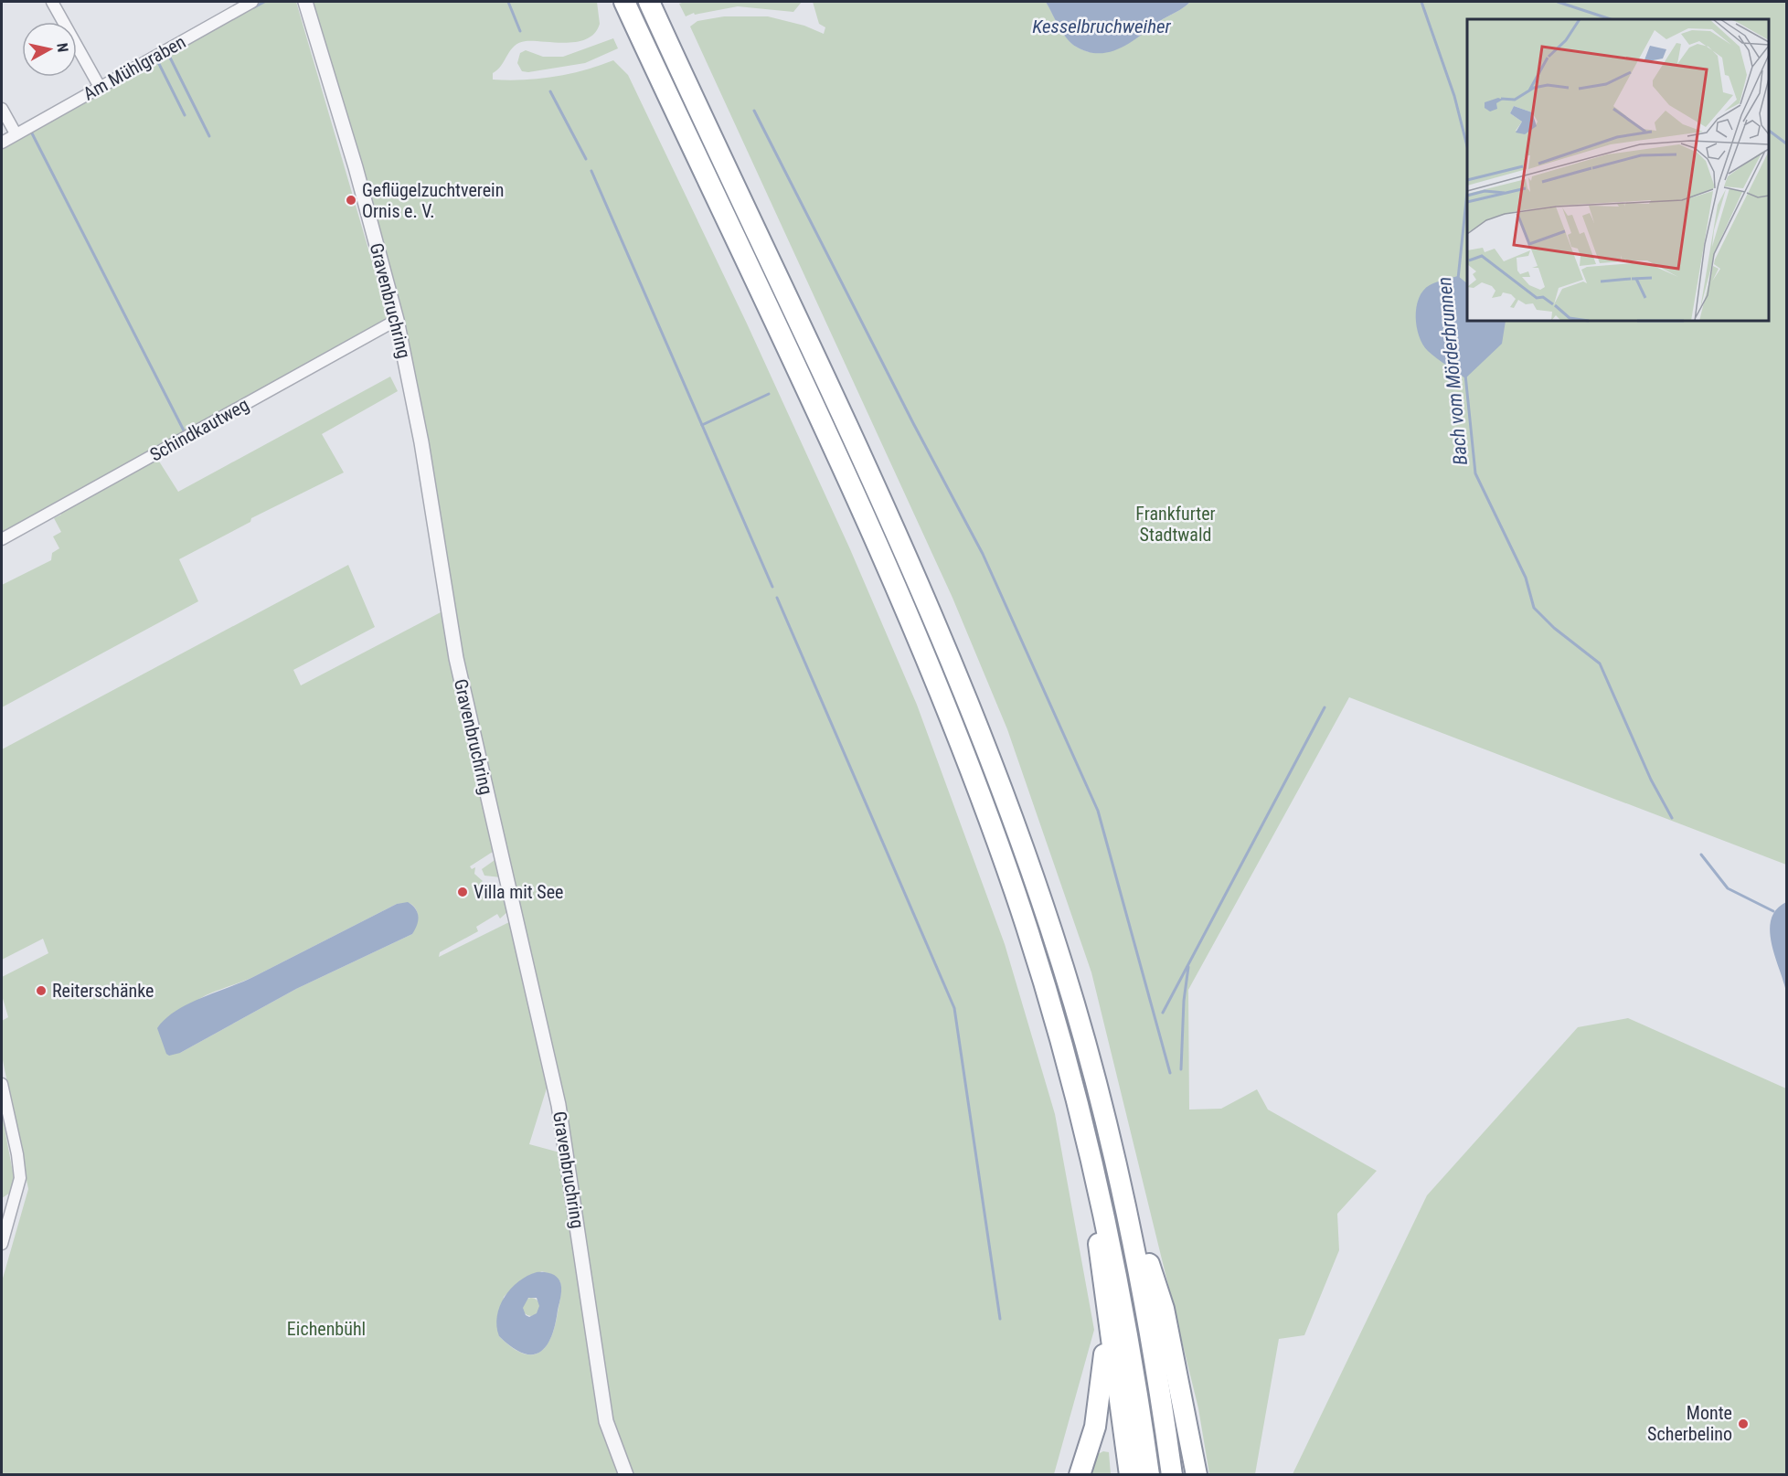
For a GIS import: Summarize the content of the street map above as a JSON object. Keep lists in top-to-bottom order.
{
  "streets": {
    "street": ["Am Mühlgraben", "Gravenbruchring", "Schindkautweg"]
  },
  "crossings": [
    ["Gravenbruchring", "Schindkautweg"]
  ],
  "water": ["Kesselbruchweiher", "Bach vom Mörderbrunnen"],
  "parks": ["Frankfurter Stadtwald", "Eichenbühl"],
  "places": [
    "Geflügelzuchtverein Ornis e. V.",
    "Villa mit See",
    "Reiterschänke",
    "Monte Scherbelino"
  ],
  "north": "right"
}
